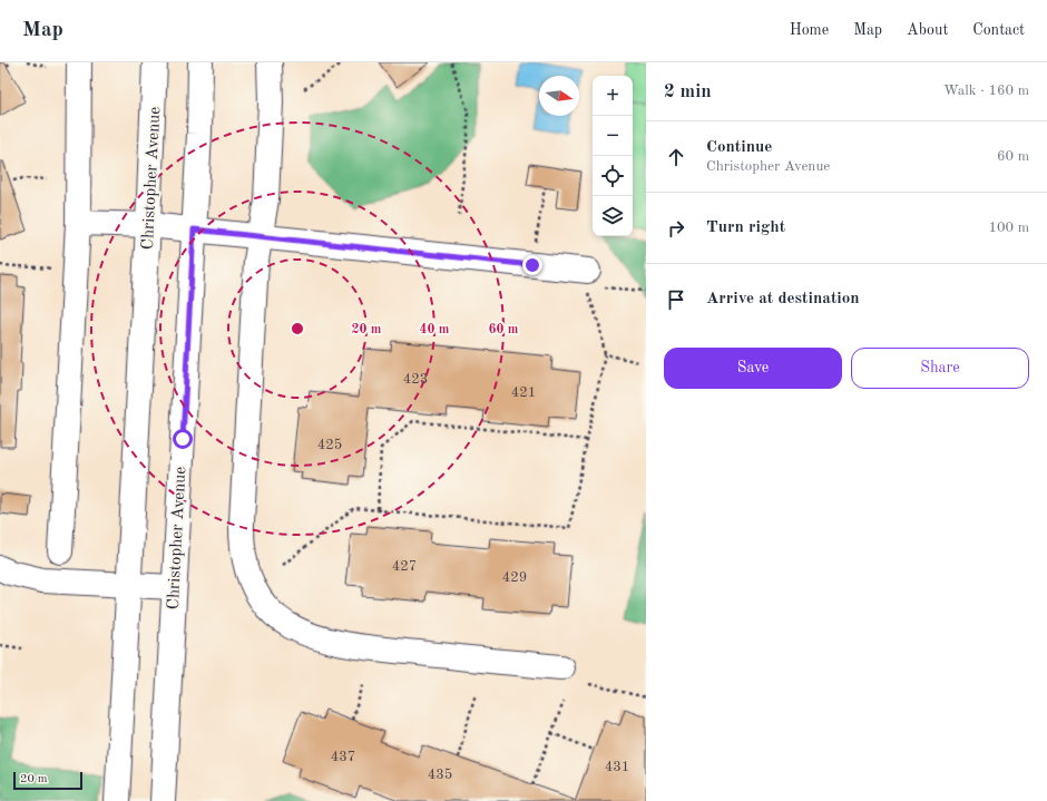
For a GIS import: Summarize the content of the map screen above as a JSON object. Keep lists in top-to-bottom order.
{
  "streets": {
    "street": ["Christopher Avenue"]
  },
  "house_numbers": [
    "423",
    "421",
    "425",
    "427",
    "429",
    "437",
    "431",
    "435"
  ],
  "scale_bar": "20 m",
  "north": "right",
  "page": {
    "header": "Map",
    "nav": [
      "Home",
      "Map",
      "About",
      "Contact"
    ],
    "heading": ["2 min", "Walk · 160 m"],
    "map_buttons": ["+", "−"],
    "list": [
      ["Continue", "Christopher Avenue", "60 m"],
      ["Turn right", "100 m"],
      "Arrive at destination"
    ],
    "buttons": ["Save", "Share"],
    "scale": "20 m"
  },
  "rings": ["20 m", "40 m", "60 m"]
}
